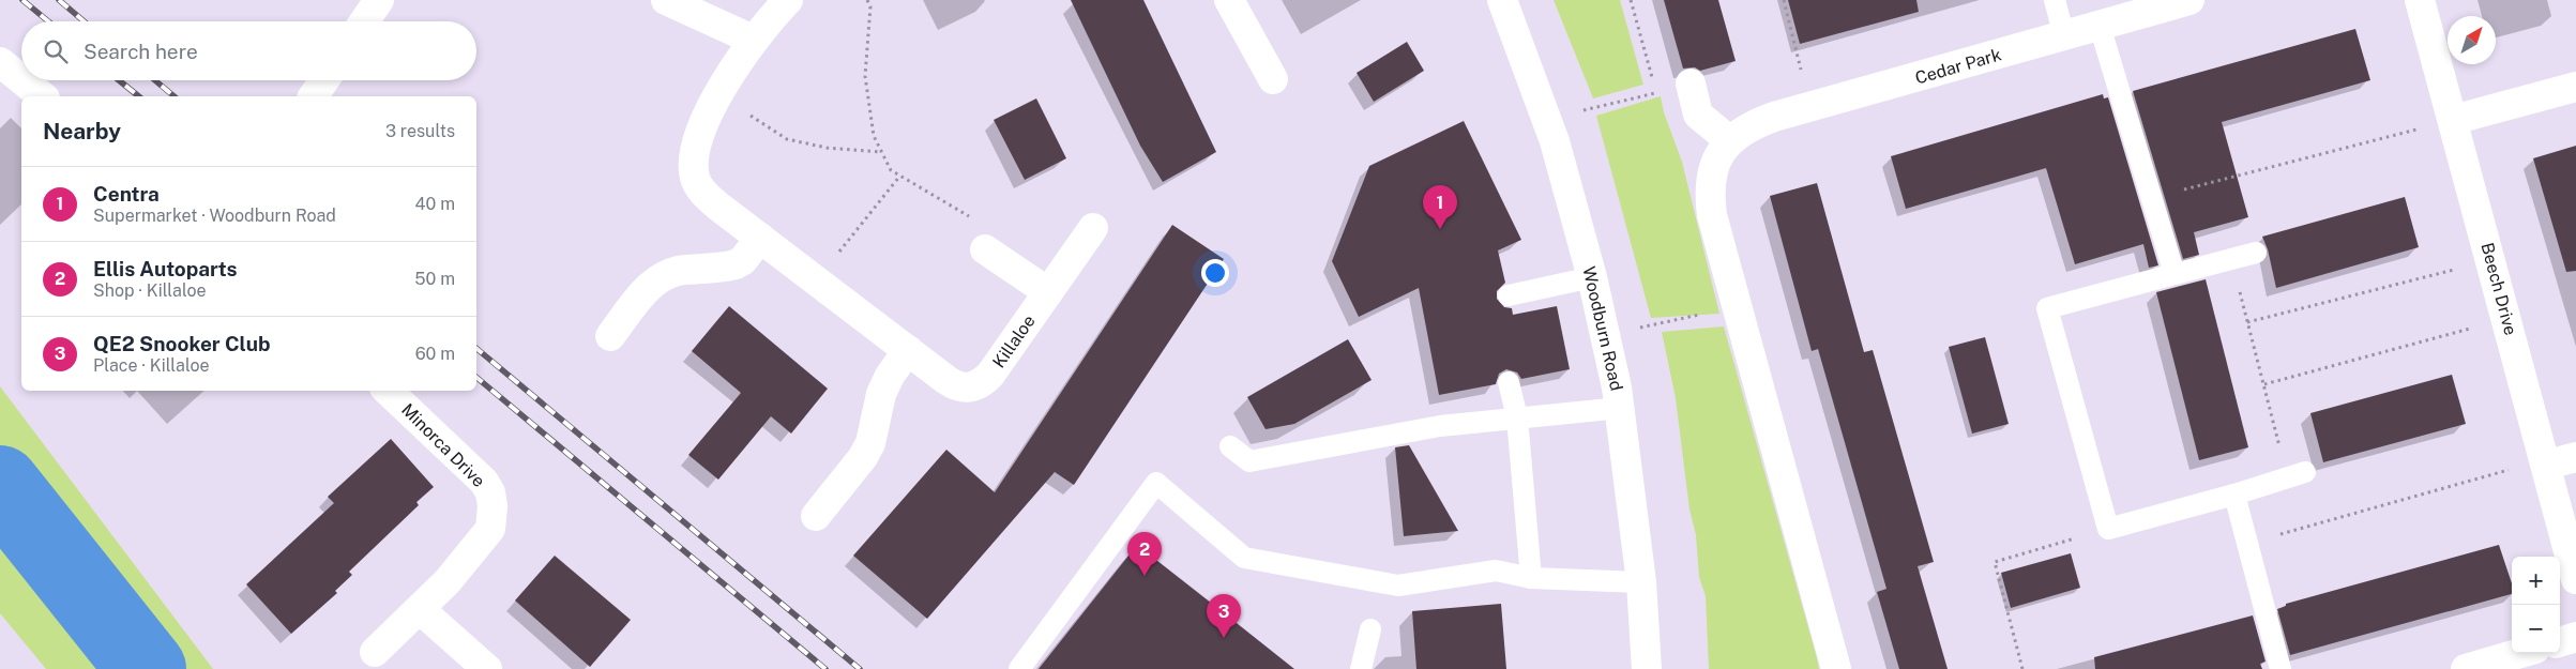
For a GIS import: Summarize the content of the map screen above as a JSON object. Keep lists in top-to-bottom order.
{
  "streets": {
    "street": [
      "Cedar Park",
      "Beech Drive",
      "Woodburn Road",
      "Killaloe",
      "Minorca Drive"
    ]
  },
  "north": "top right",
  "page": {
    "search": "Search here",
    "heading": ["Nearby", "3 results"],
    "list": [
      {
        "mark": "1",
        "name": "Centra",
        "note": "Supermarket · Woodburn Road",
        "value": "40 m"
      },
      {
        "mark": "2",
        "name": "Ellis Autoparts",
        "note": "Shop · Killaloe",
        "value": "50 m"
      },
      {
        "mark": "3",
        "name": "QE2 Snooker Club",
        "note": "Place · Killaloe",
        "value": "60 m"
      }
    ],
    "pins": ["1", "2", "3"],
    "map_buttons": ["+", "−"]
  }
}
